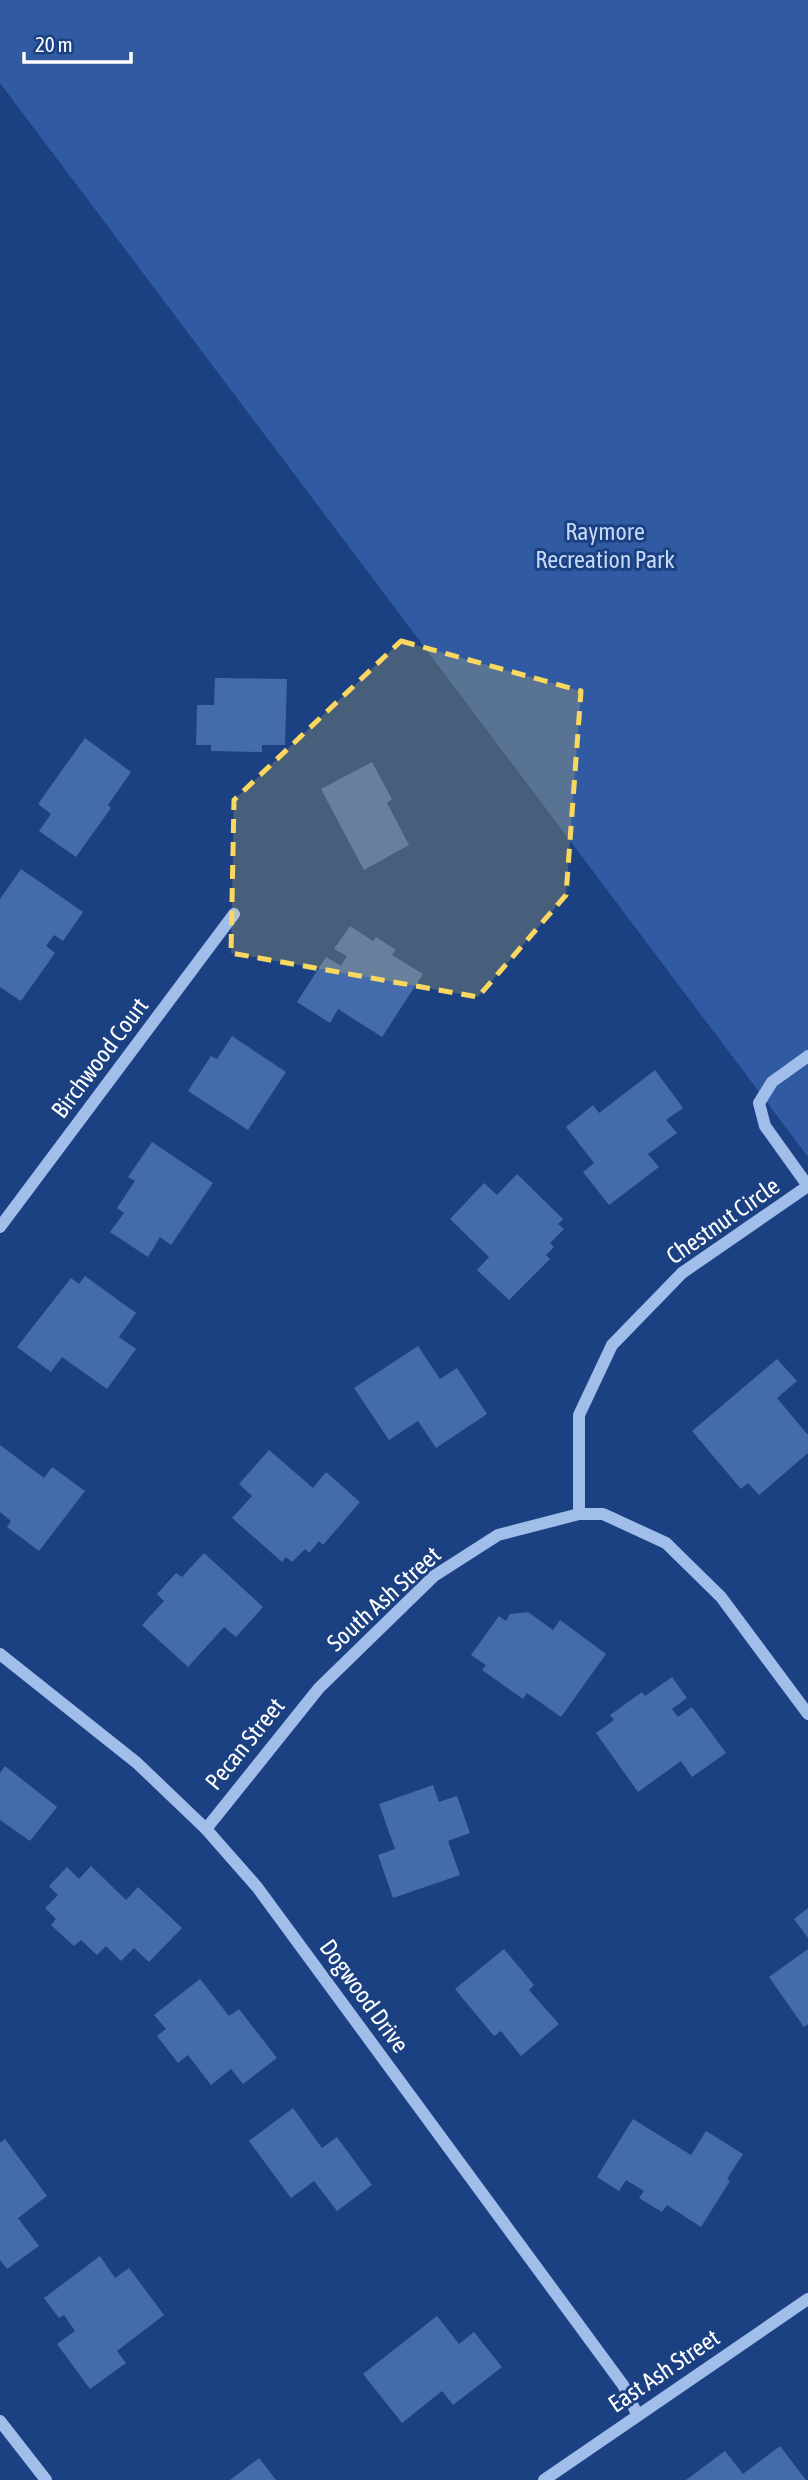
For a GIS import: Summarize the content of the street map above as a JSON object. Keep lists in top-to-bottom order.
{
  "streets": {
    "street": [
      "Birchwood Court",
      "Chestnut Circle",
      "South Ash Street",
      "Pecan Street",
      "Dogwood Drive",
      "East Ash Street"
    ]
  },
  "crossings": [
    ["Chestnut Circle", "South Ash Street"],
    ["South Ash Street", "Pecan Street"],
    ["Pecan Street", "Dogwood Drive"],
    ["Dogwood Drive", "East Ash Street"]
  ],
  "parks": ["Raymore Recreation Park"],
  "scale_bar": "20 m"
}
